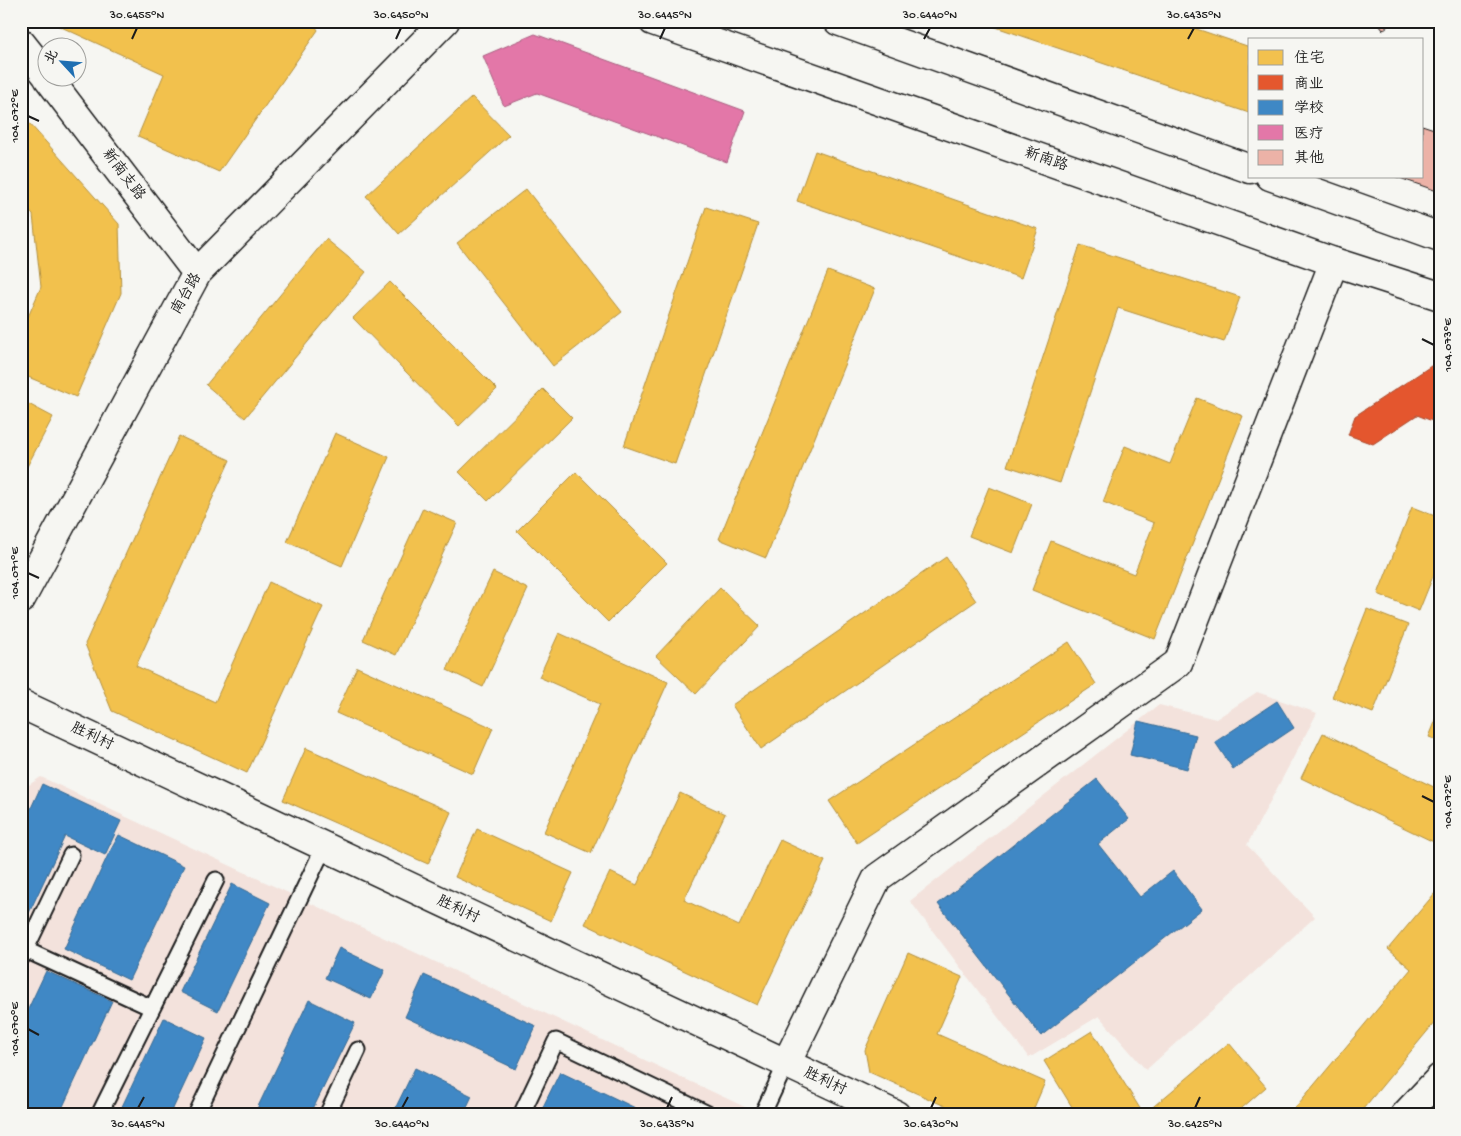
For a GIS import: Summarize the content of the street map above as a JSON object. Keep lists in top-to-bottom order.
{
  "streets": {
    "street": [
      "新南路",
      "新南支路",
      "南台路",
      "胜利村"
    ]
  },
  "crossings": [
    ["新南支路", "南台路"]
  ],
  "legend": [
    "住宅",
    "商业",
    "学校",
    "医疗",
    "其他"
  ],
  "north": "top left",
  "coordinates": [
    "30.6455°N",
    "30.6450°N",
    "30.6445°N",
    "30.6440°N",
    "30.6435°N",
    "104.072°E",
    "104.073°E",
    "104.071°E",
    "104.070°E",
    "30.6430°N",
    "30.6425°N"
  ]
}
